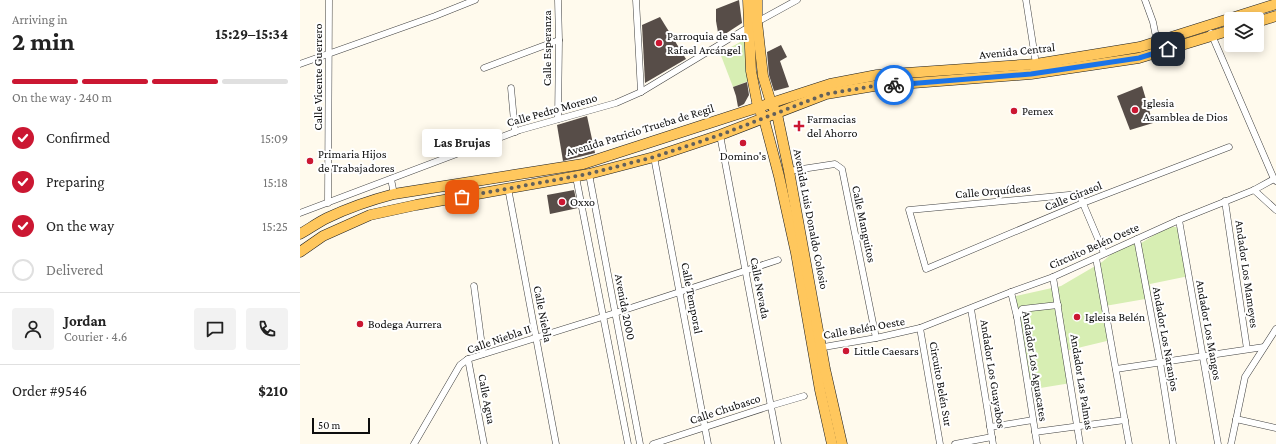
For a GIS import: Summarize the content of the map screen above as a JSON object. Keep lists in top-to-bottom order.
{
  "streets": {
    "main road": ["Avenida Central", "Avenida Patricio Trueba de Regil", "Avenida Luis Donaldo Colosio"],
    "street": [
      "Calle Esperanza",
      "Calle Vicente Guerrero",
      "Calle Pedro Moreno",
      "Calle Orquídeas",
      "Calle Girasol",
      "Calle Manguitos",
      "Circuito Belén Oeste",
      "Andador Los Mameyes",
      "Calle Nevada",
      "Calle Temporal",
      "Avenida 2000",
      "Calle Niebla",
      "Calle Belén Oeste",
      "Andador Los Mangos",
      "Calle Niebla II",
      "Andador Los Naranjos",
      "Andador Los Aguacates",
      "Andador Los Guayabos",
      "Andador Las Palmas",
      "Circuito Belén Sur",
      "Calle Agua",
      "Calle Chubasco"
    ]
  },
  "crossings": [
    ["Calle Esperanza", "Calle Pedro Moreno"],
    ["Avenida Central", "Avenida Patricio Trueba de Regil"],
    ["Avenida Central", "Avenida Luis Donaldo Colosio"],
    ["Calle Vicente Guerrero", "Calle Pedro Moreno"],
    ["Calle Pedro Moreno", "Avenida Luis Donaldo Colosio"],
    ["Calle Orquídeas", "Calle Girasol"],
    ["Avenida Luis Donaldo Colosio", "Calle Manguitos"],
    ["Avenida Luis Donaldo Colosio", "Calle Belén Oeste"],
    ["Calle Manguitos", "Calle Belén Oeste"],
    ["Circuito Belén Oeste", "Andador Los Mameyes"],
    ["Circuito Belén Oeste", "Calle Belén Oeste"],
    ["Circuito Belén Oeste", "Andador Los Mangos"],
    ["Circuito Belén Oeste", "Andador Los Naranjos"],
    ["Circuito Belén Oeste", "Andador Los Aguacates"],
    ["Circuito Belén Oeste", "Andador Los Guayabos"],
    ["Circuito Belén Oeste", "Andador Las Palmas"],
    ["Circuito Belén Oeste", "Circuito Belén Sur"],
    ["Calle Nevada", "Calle Niebla II"],
    ["Calle Nevada", "Calle Chubasco"],
    ["Calle Temporal", "Calle Niebla II"],
    ["Calle Temporal", "Calle Chubasco"],
    ["Avenida 2000", "Calle Niebla II"],
    ["Calle Niebla", "Calle Niebla II"],
    ["Calle Belén Oeste", "Circuito Belén Sur"],
    ["Calle Niebla II", "Calle Agua"]
  ],
  "places": {
    "other": [
      "Parroquia de San Rafael Arcángel",
      "Iglesia Asamblea de Dios",
      "Pemex",
      "Domino's",
      "Primaria Hijos de Trabajadores",
      "Las Brujas",
      "Oxxo",
      "Igleisa Belén",
      "Bodega Aurrera",
      "Little Caesars"
    ],
    "health": ["Farmacias del Ahorro"]
  },
  "scale_bar": "50 m",
  "page": {
    "heading": ["2 min", "Arriving in", "15:29–15:34"],
    "panel": [
      "Jordan",
      "Courier · 4.6",
      "Order #9546",
      "$210"
    ],
    "bar": "On the way · 240 m",
    "list": [
      ["Confirmed", "15:09"],
      ["Preparing", "15:18"],
      ["On the way", "15:25"],
      "Delivered"
    ],
    "bubble": "Las Brujas",
    "scale": "50 m"
  }
}
